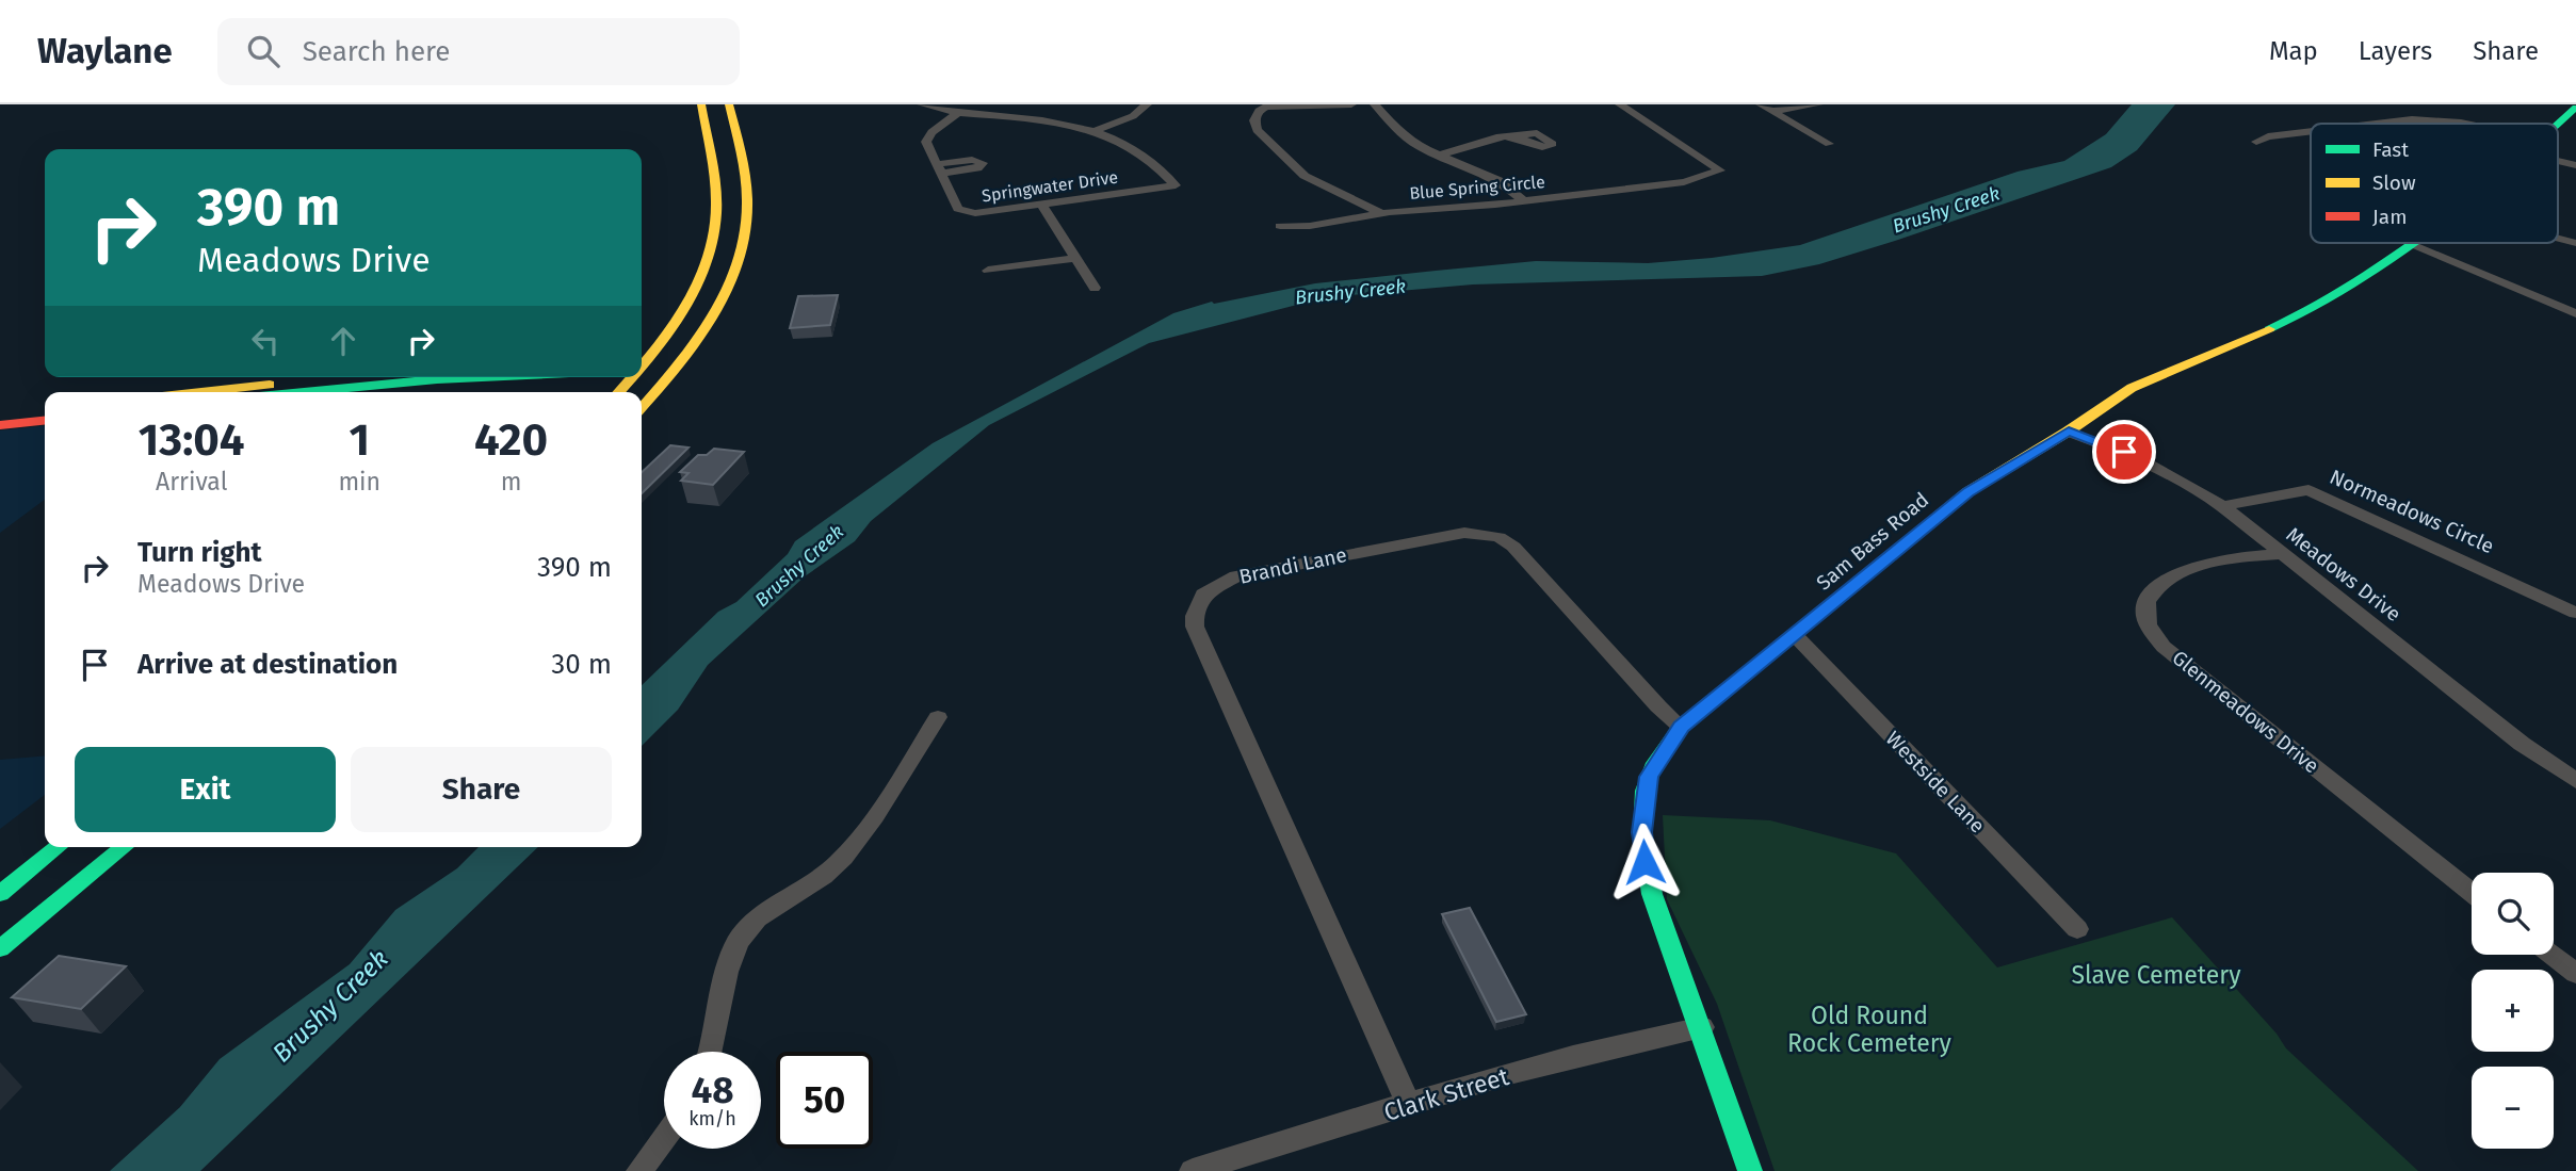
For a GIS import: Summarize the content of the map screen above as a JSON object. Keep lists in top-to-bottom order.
{
  "streets": {
    "main road": ["Sam Bass Road"],
    "street": [
      "Springwater Drive",
      "Blue Spring Circle",
      "Normeadows Circle",
      "Brandi Lane",
      "Meadows Drive",
      "Glenmeadows Drive",
      "Westside Lane",
      "Clark Street"
    ]
  },
  "crossings": [
    ["Normeadows Circle", "Meadows Drive"],
    ["Sam Bass Road", "Brandi Lane"],
    ["Sam Bass Road", "Meadows Drive"],
    ["Sam Bass Road", "Westside Lane"],
    ["Sam Bass Road", "Clark Street"],
    ["Brandi Lane", "Clark Street"],
    ["Meadows Drive", "Glenmeadows Drive"]
  ],
  "water": ["Brushy Creek"],
  "parks": ["Slave Cemetery", "Old Round Rock Cemetery"],
  "legend": ["Fast", "Slow", "Jam"],
  "page": {
    "header": "Waylane",
    "search": "Search here",
    "nav": ["Map", "Layers", "Share"],
    "turn": ["390 m", "Meadows Drive"],
    "eta": [
      "13:04",
      "Arrival",
      "1",
      "min",
      "420",
      "m"
    ],
    "list": [
      {
        "name": "Turn right",
        "note": "Meadows Drive",
        "value": "390 m"
      },
      {
        "name": "Arrive at destination",
        "value": "30 m"
      }
    ],
    "buttons": ["Exit", "Share"],
    "map_buttons": ["+", "−"],
    "speed": "48 km/h",
    "limit": "50"
  }
}
